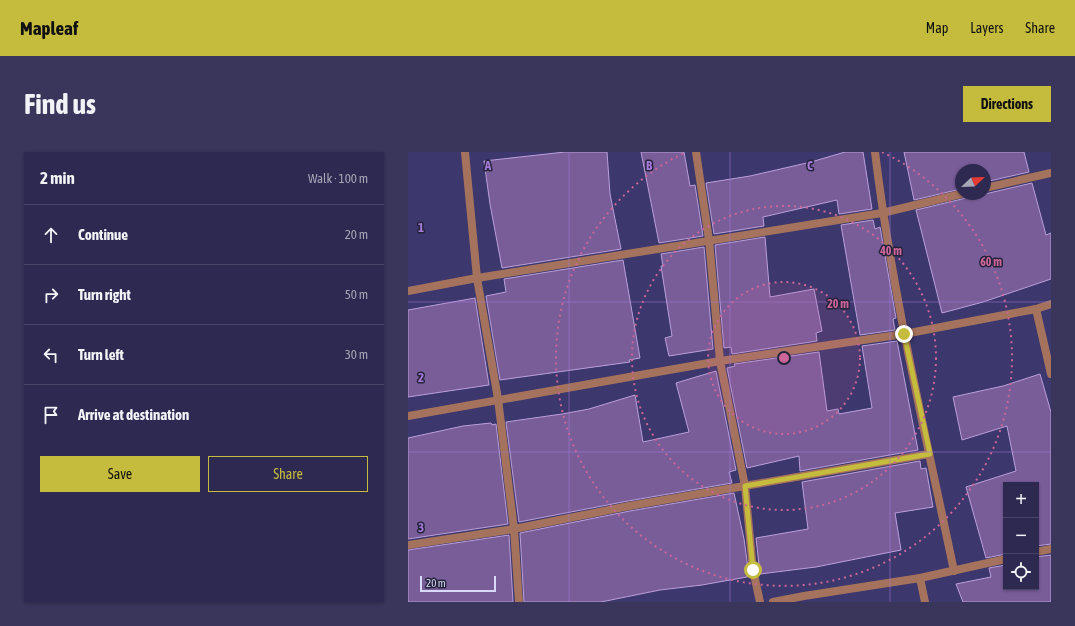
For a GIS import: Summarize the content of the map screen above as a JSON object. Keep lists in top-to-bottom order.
{
  "scale_bar": "20 m",
  "north": "top right",
  "page": {
    "header": "Mapleaf",
    "nav": ["Map", "Layers", "Share"],
    "buttons": [
      "Directions",
      ["Save", "Share"]
    ],
    "title": "Find us",
    "heading": ["2 min", "Walk · 100 m"],
    "list": [
      ["Continue", "20 m"],
      ["Turn right", "50 m"],
      ["Turn left", "30 m"],
      "Arrive at destination"
    ],
    "map_buttons": ["+", "−"],
    "scale": "20 m"
  },
  "grid": {
    "columns": ["A", "B", "C"],
    "rows": ["1", "2", "3"]
  },
  "rings": ["40 m", "60 m", "20 m"]
}
